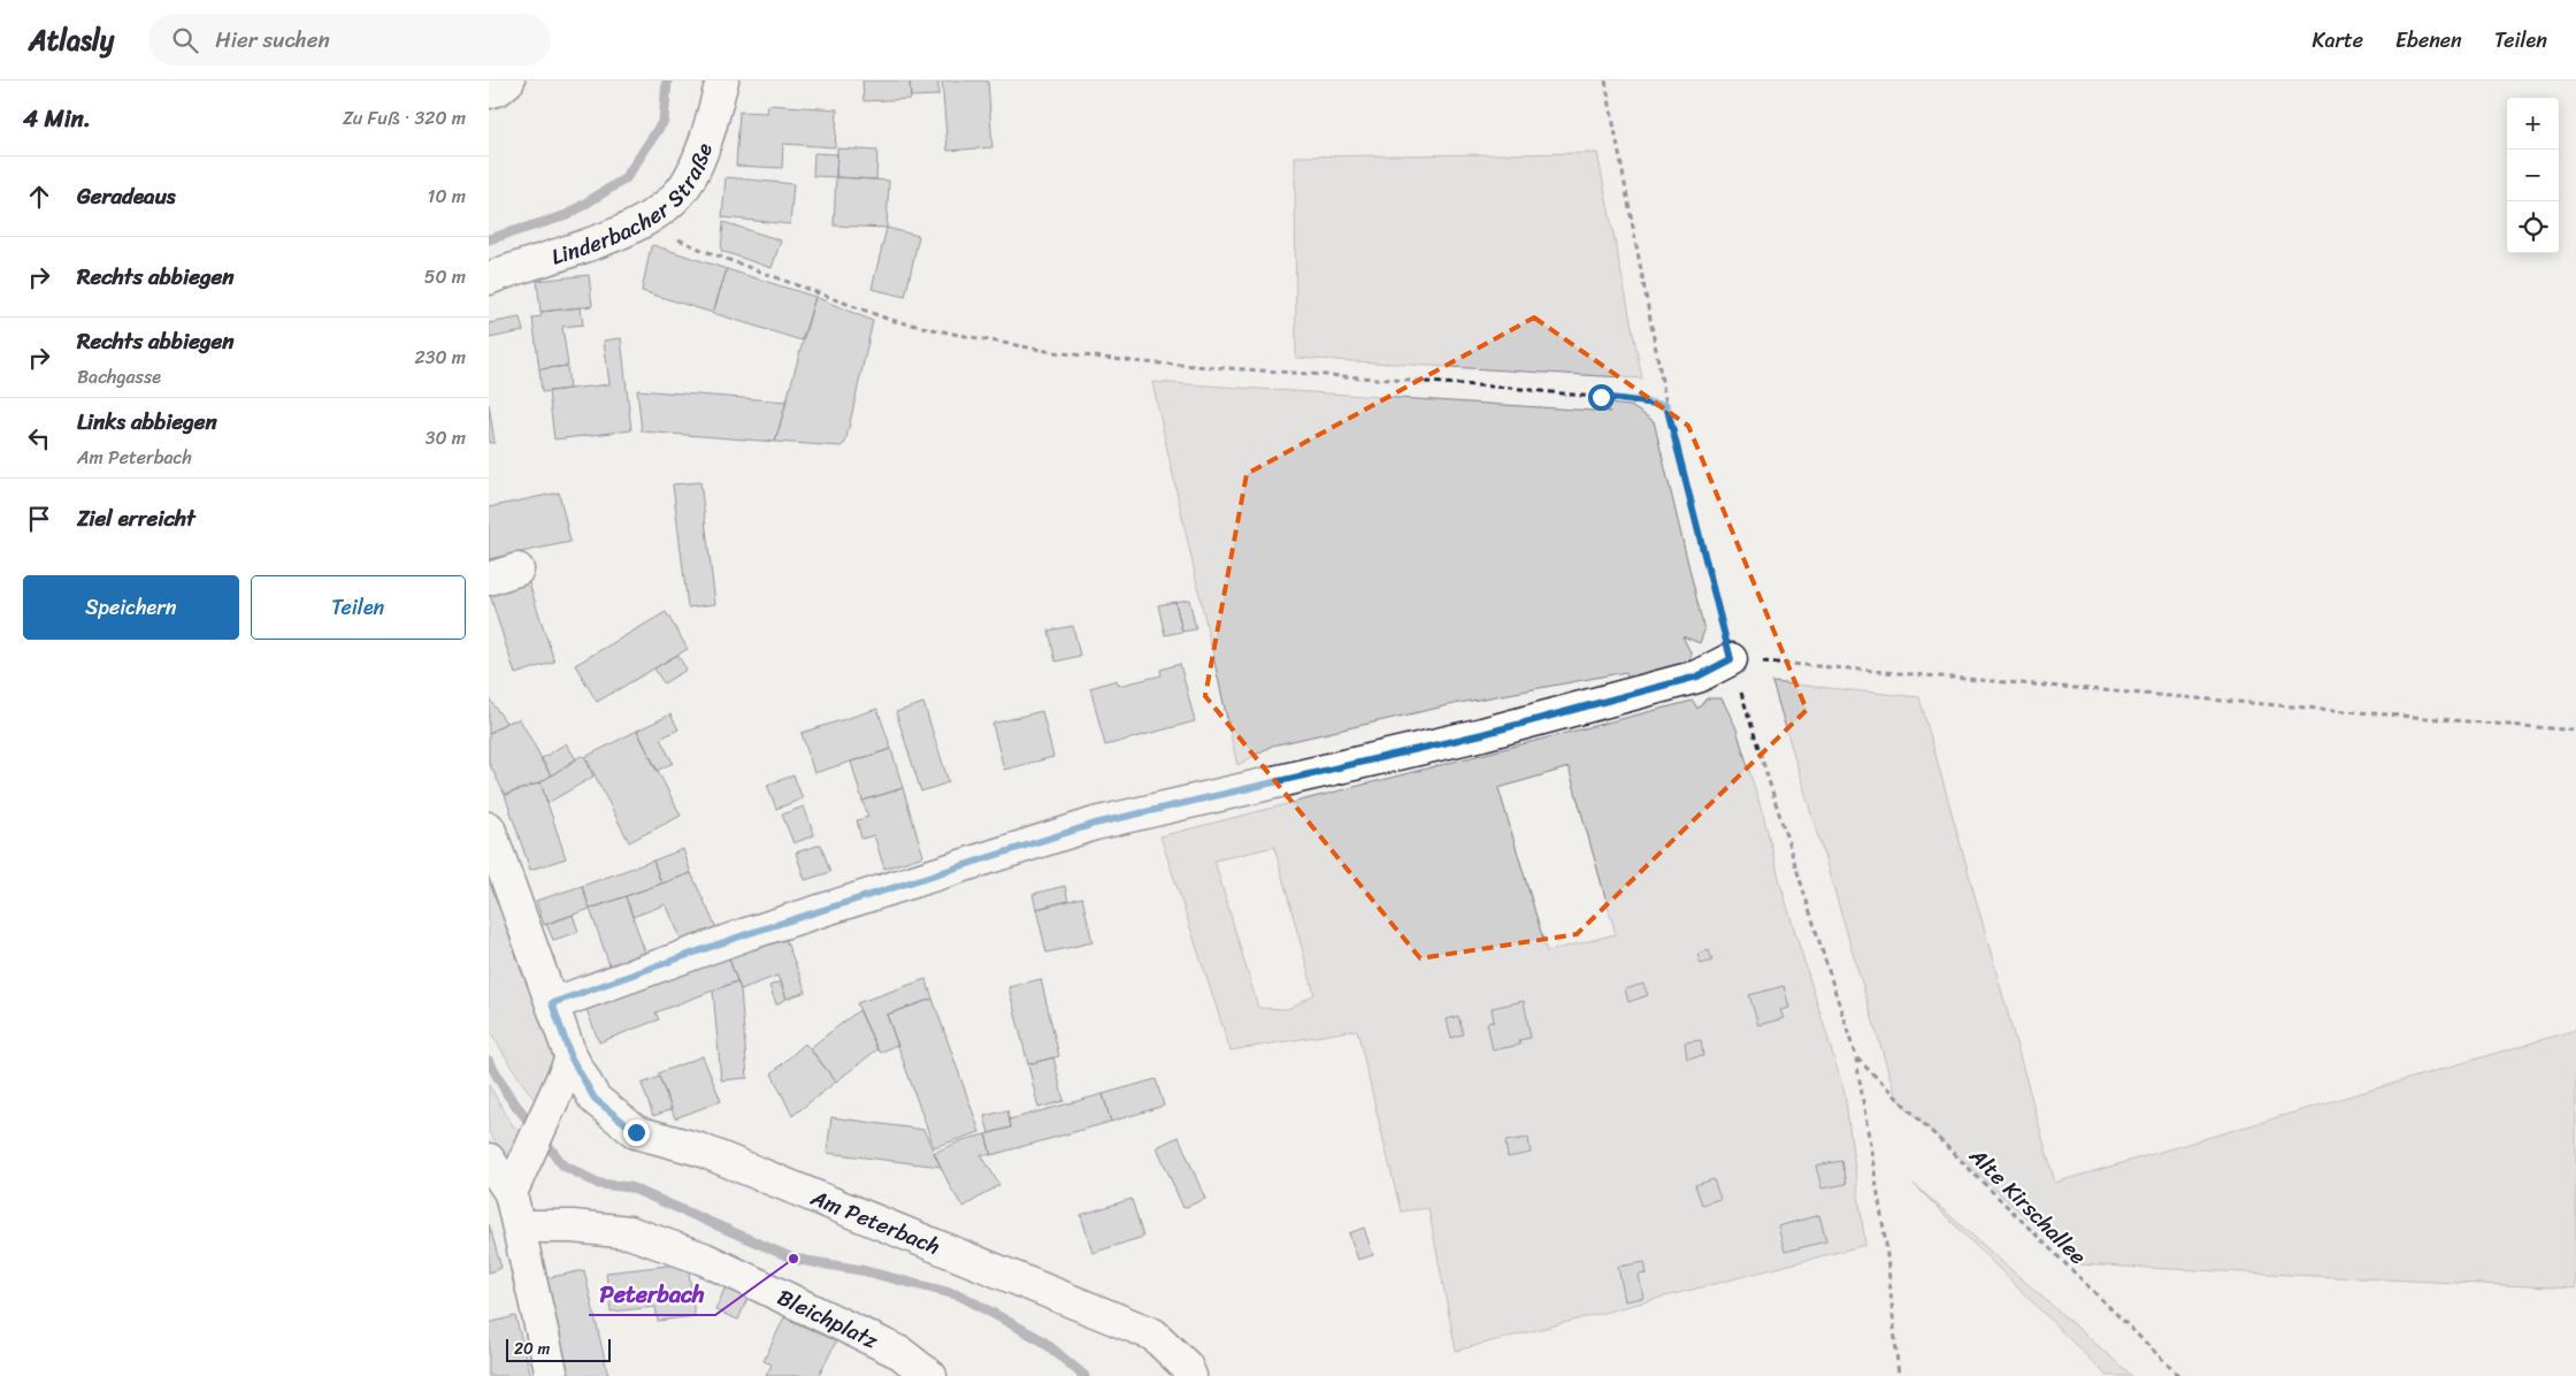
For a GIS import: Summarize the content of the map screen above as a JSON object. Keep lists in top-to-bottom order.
{
  "streets": {
    "street": ["Linderbacher Straße", "Am Peterbach", "Bleichplatz"],
    "path": ["Alte Kirschallee"]
  },
  "places": ["Peterbach"],
  "scale_bar": "20 m",
  "page": {
    "header": "Atlasly",
    "search": "Hier suchen",
    "nav": ["Karte", "Ebenen", "Teilen"],
    "heading": ["4 Min.", "Zu Fuß · 320 m"],
    "map_buttons": ["+", "−"],
    "list": [
      ["Geradeaus", "10 m"],
      ["Rechts abbiegen", "50 m"],
      ["Rechts abbiegen", "Bachgasse", "230 m"],
      ["Links abbiegen", "Am Peterbach", "30 m"],
      "Ziel erreicht"
    ],
    "buttons": ["Speichern", "Teilen"],
    "scale": "20 m"
  }
}
